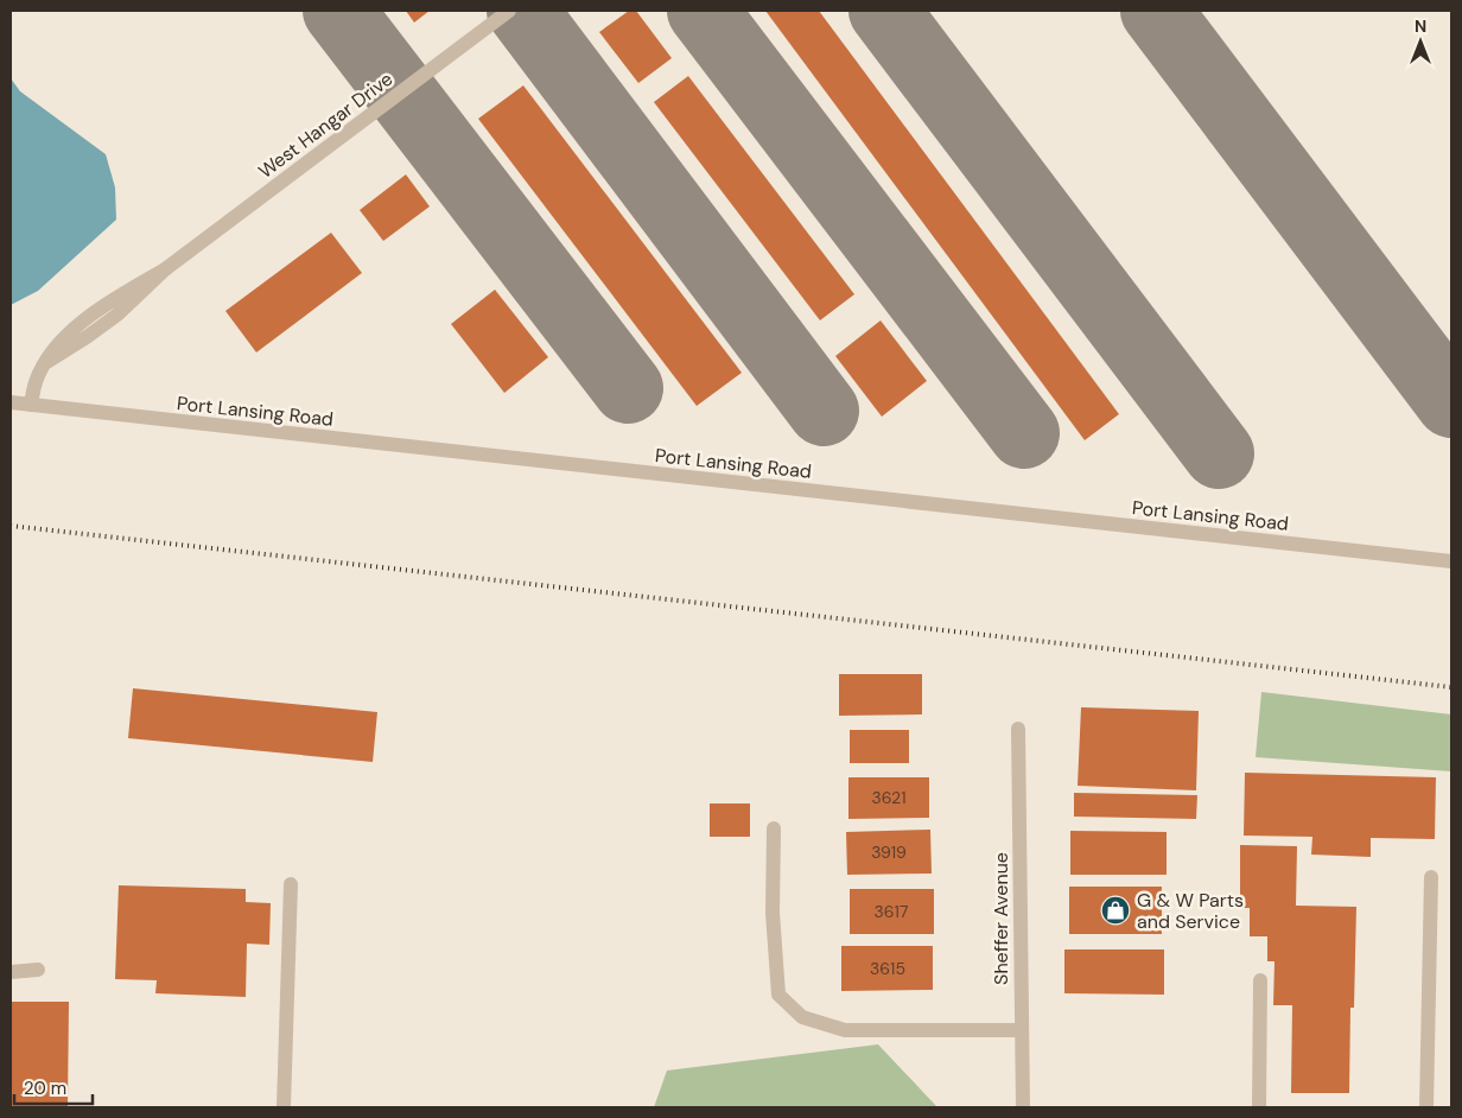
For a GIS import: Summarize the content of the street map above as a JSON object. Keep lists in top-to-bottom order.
{
  "streets": {
    "street": ["West Hangar Drive", "Port Lansing Road", "Sheffer Avenue"]
  },
  "crossings": [
    ["West Hangar Drive", "Port Lansing Road"]
  ],
  "places": {
    "shop": ["G & W Parts and Service"]
  },
  "house_numbers": [
    "3621",
    "3919",
    "3617",
    "3615"
  ],
  "scale_bar": "20 m",
  "north": "top"
}
